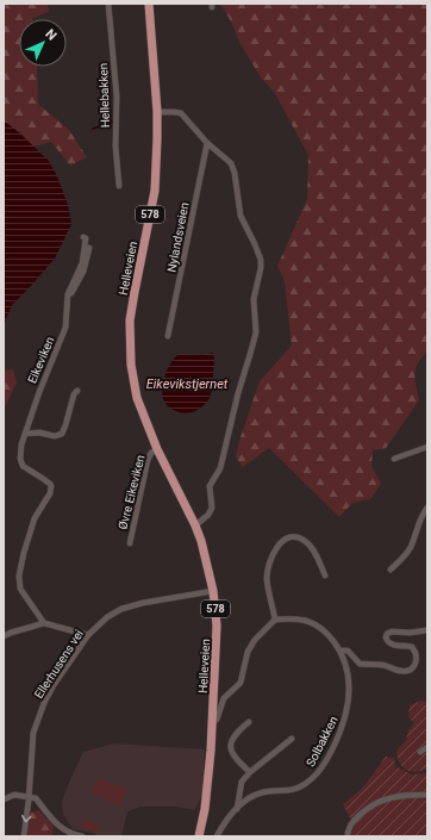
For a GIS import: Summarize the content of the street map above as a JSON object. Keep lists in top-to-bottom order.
{
  "streets": {
    "main road": ["578", "Helleveien"],
    "street": [
      "Hellebakken",
      "Nylandsveien",
      "Eikeviken",
      "Øvre Eikeviken",
      "Ellerhusens vei",
      "Solbakken"
    ]
  },
  "crossings": [
    ["Helleveien", "Øvre Eikeviken"],
    ["Helleveien", "Ellerhusens vei"]
  ],
  "water": ["Eikevikstjernet"],
  "north": "top right"
}
